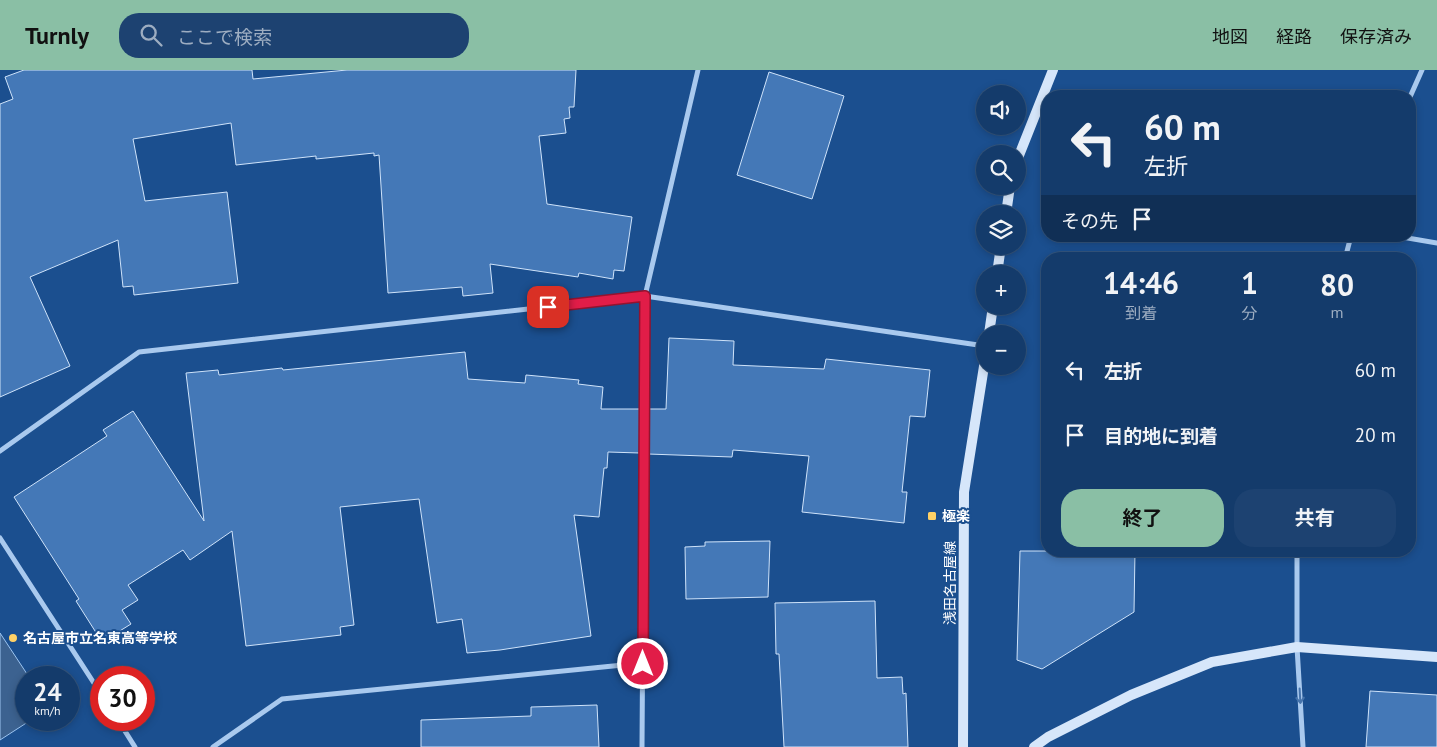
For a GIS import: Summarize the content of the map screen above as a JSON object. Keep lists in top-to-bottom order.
{
  "streets": {
    "main road": ["浅田名古屋線"]
  },
  "places": {
    "transit": ["極楽"],
    "other": ["名古屋市立名東高等学校"]
  },
  "page": {
    "header": "Turnly",
    "search": "ここで検索",
    "nav": ["地図", "経路", "保存済み"],
    "map_buttons": ["+", "−"],
    "turn": ["60 m", "左折"],
    "then": "その先",
    "eta": [
      "14:46",
      "到着",
      "1",
      "分",
      "80",
      "m"
    ],
    "list": [
      {
        "name": "左折",
        "value": "60 m"
      },
      {
        "name": "目的地に到着",
        "value": "20 m"
      }
    ],
    "buttons": ["終了", "共有"],
    "speed": "24 km/h",
    "limit": "30"
  }
}
